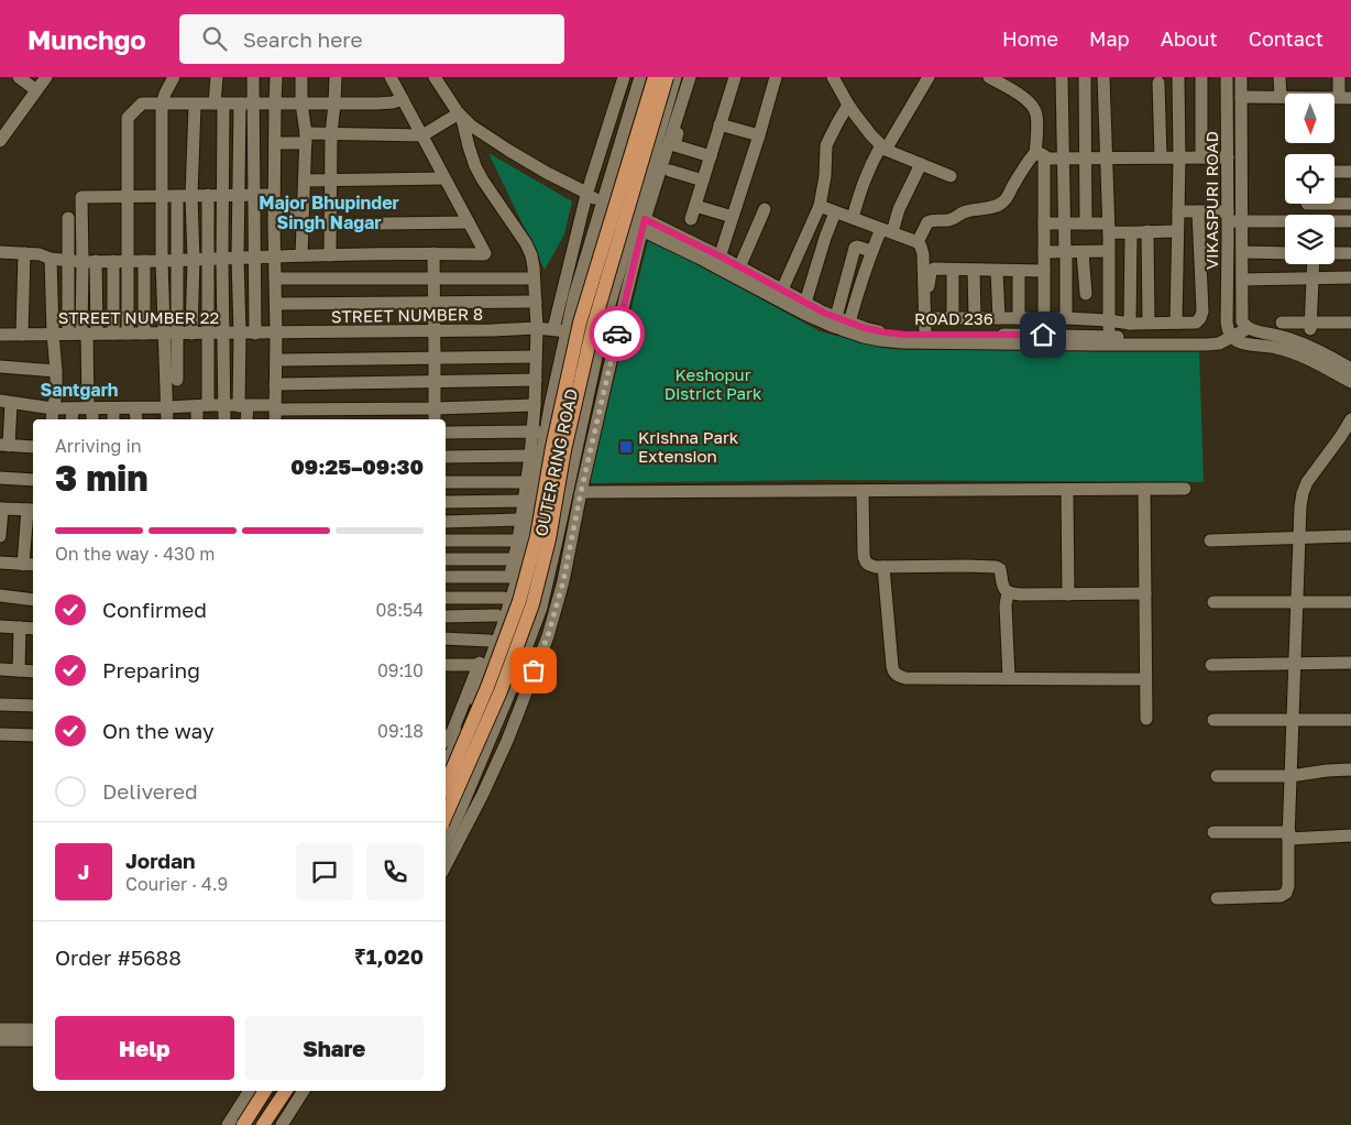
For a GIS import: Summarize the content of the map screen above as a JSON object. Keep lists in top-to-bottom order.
{
  "streets": {
    "main road": ["OUTER RING ROAD"],
    "street": [
      "VIKASPURI ROAD",
      "STREET NUMBER 8",
      "STREET NUMBER 22",
      "ROAD 236"
    ]
  },
  "crossings": [
    ["VIKASPURI ROAD", "ROAD 236"],
    ["STREET NUMBER 8", "STREET NUMBER 22"],
    ["STREET NUMBER 8", "OUTER RING ROAD"]
  ],
  "districts": ["Major Bhupinder Singh Nagar", "Santgarh"],
  "parks": ["Keshopur District Park"],
  "places": {
    "transit": ["Krishna Park Extension"]
  },
  "north": "bottom",
  "page": {
    "header": "Munchgo",
    "search": "Search here",
    "nav": [
      "Home",
      "Map",
      "About",
      "Contact"
    ],
    "heading": ["3 min", "Arriving in", "09:25–09:30"],
    "panel": [
      "Jordan",
      "Courier · 4.9",
      "Order #5688",
      "₹1,020"
    ],
    "bar": "On the way · 430 m",
    "list": [
      ["Confirmed", "08:54"],
      ["Preparing", "09:10"],
      ["On the way", "09:18"],
      "Delivered"
    ],
    "round": "J",
    "buttons": ["Help", "Share"]
  }
}
